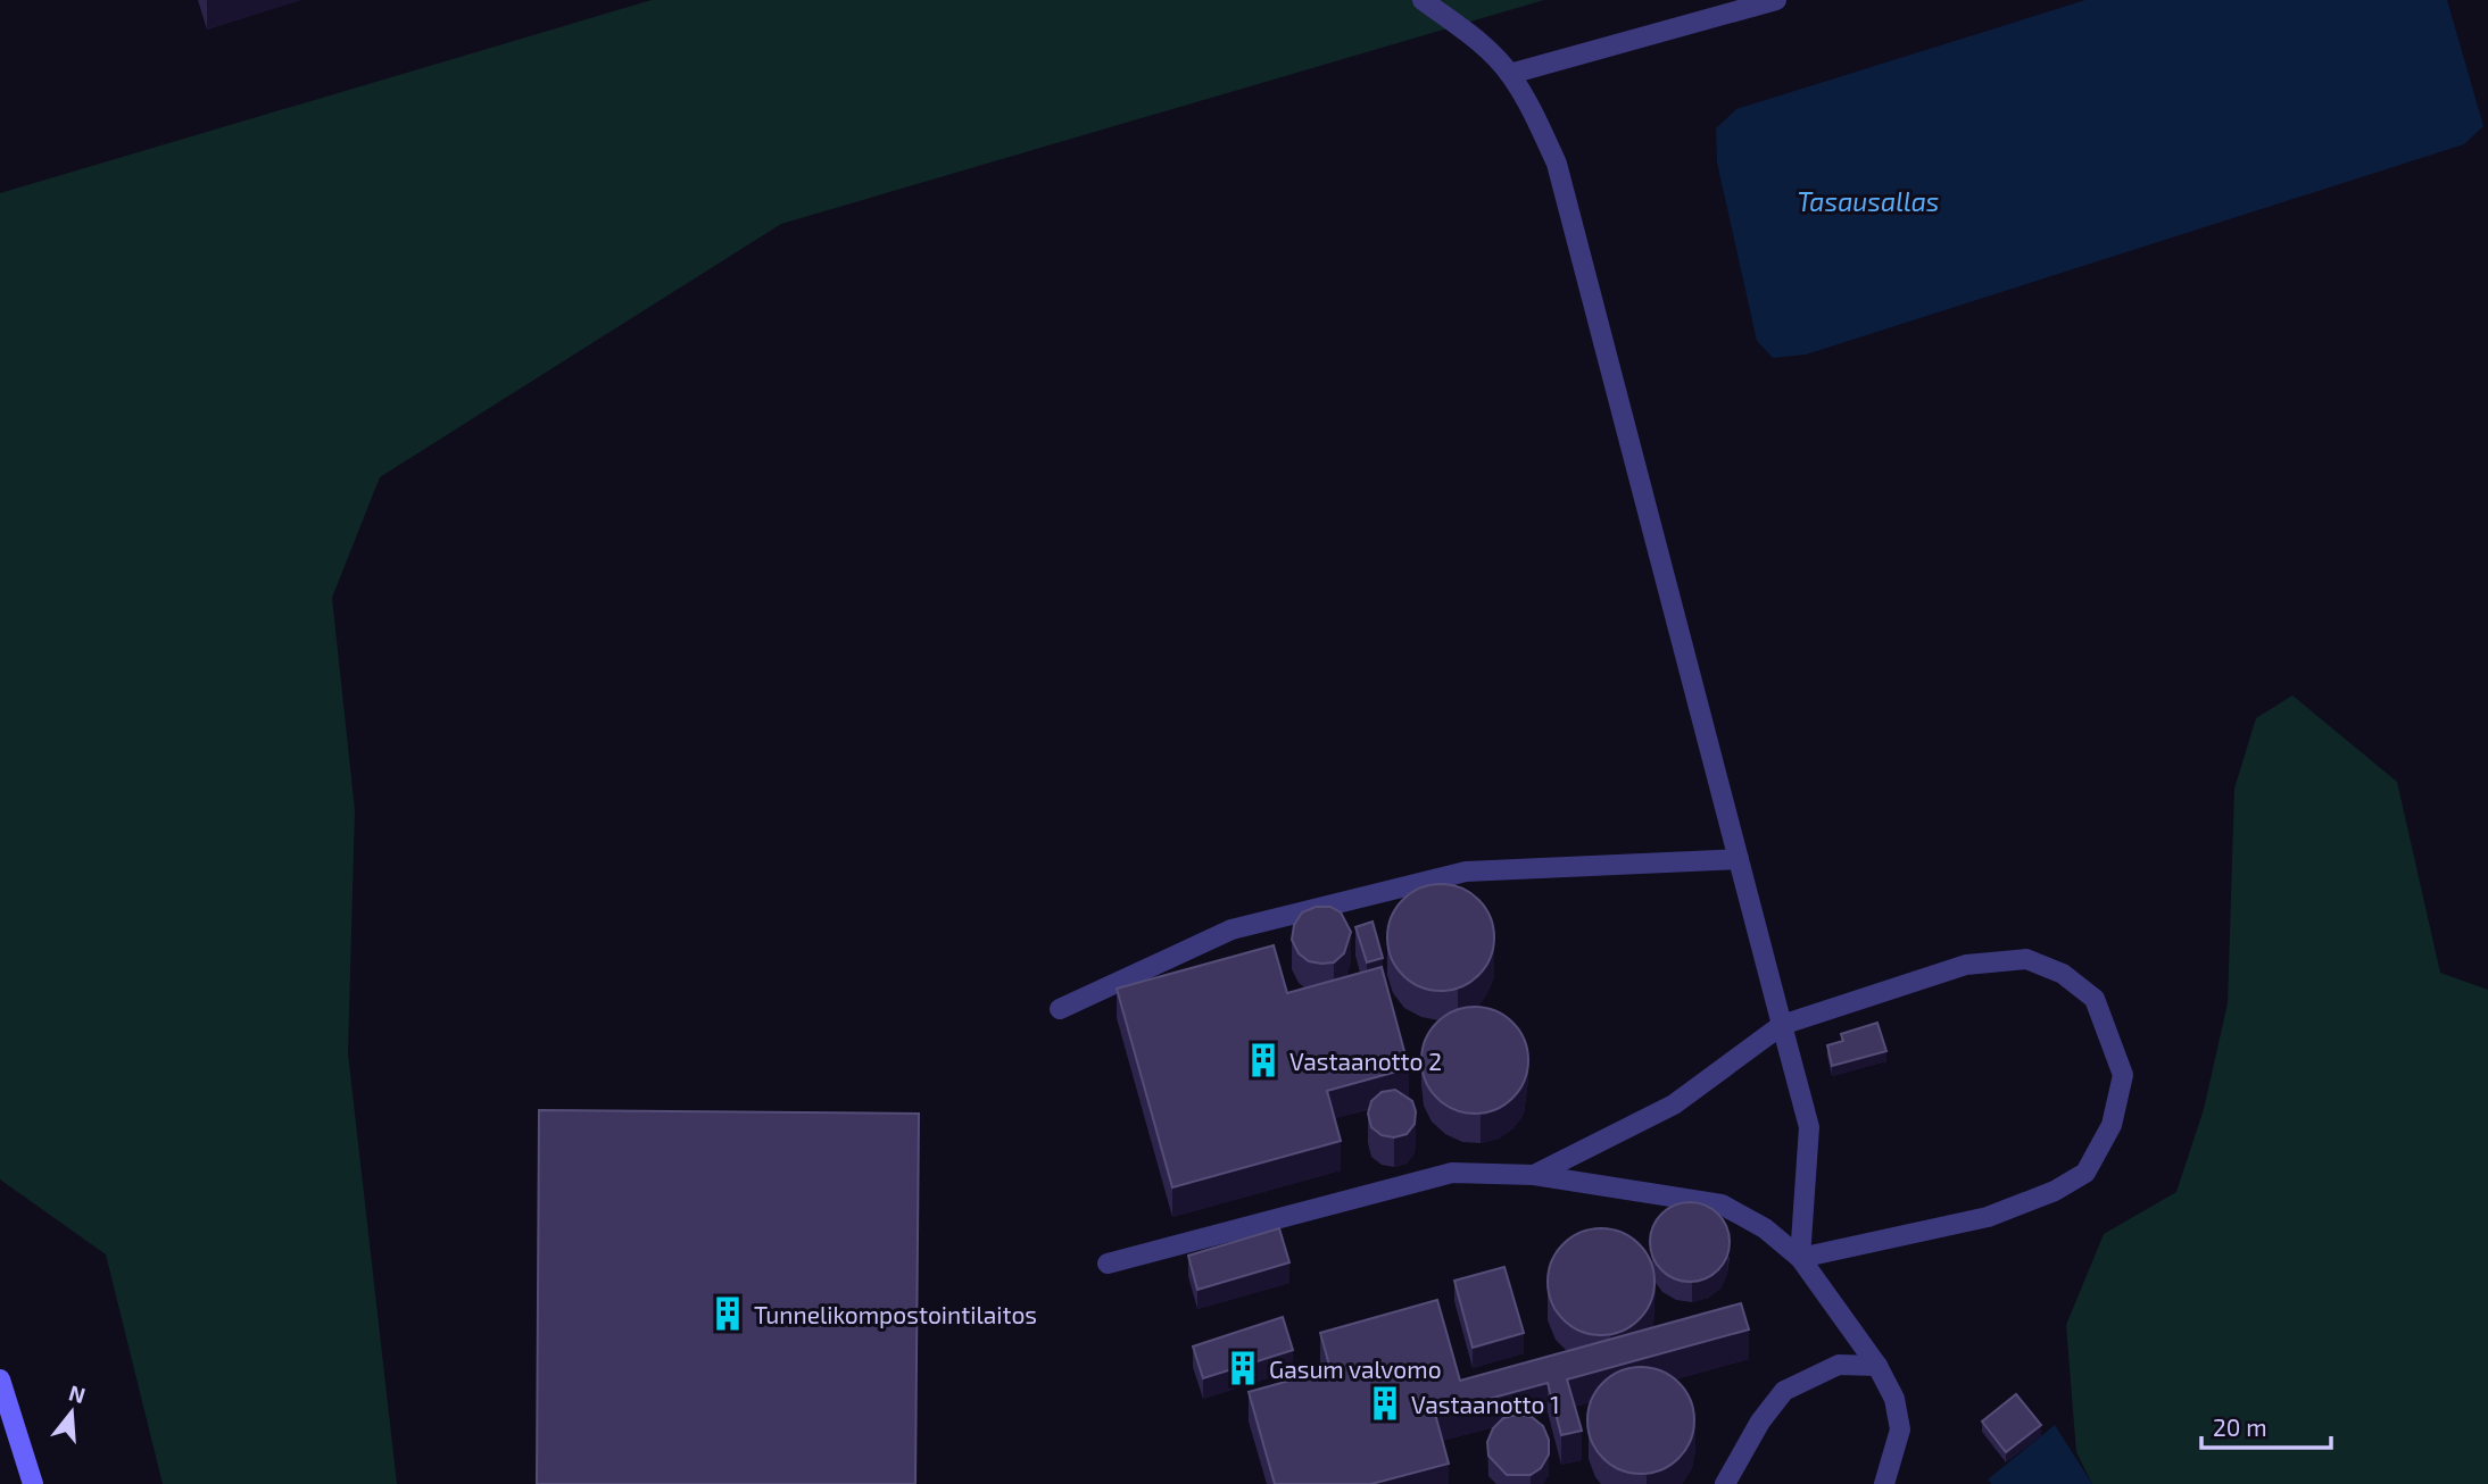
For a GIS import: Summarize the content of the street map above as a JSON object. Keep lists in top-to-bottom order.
{
  "water": ["Tasausallas"],
  "places": {
    "building": [
      "Vastaanotto 2",
      "Tunnelikompostointilaitos",
      "Gasum valvomo",
      "Vastaanotto 1"
    ]
  },
  "scale_bar": "20 m",
  "north": "top"
}
